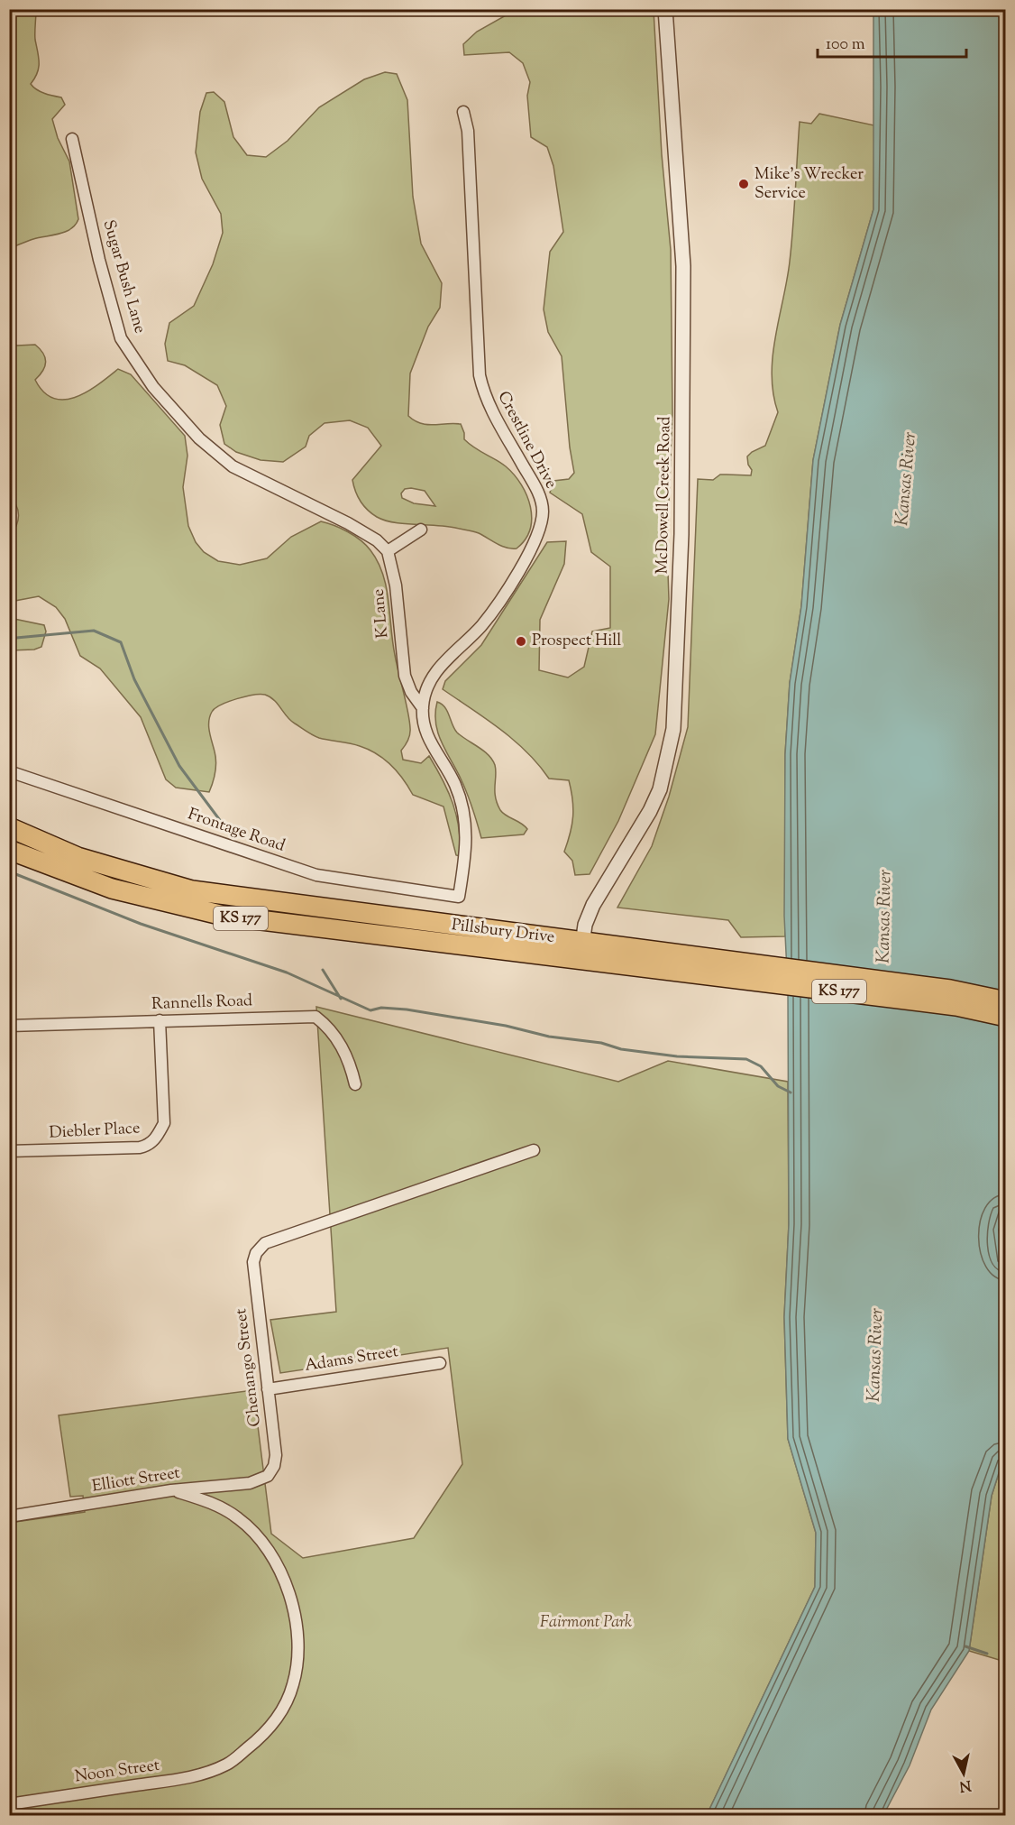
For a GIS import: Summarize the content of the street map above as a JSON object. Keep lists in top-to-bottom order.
{
  "streets": {
    "highway": ["KS 177", "Pillsbury Drive"],
    "street": [
      "Sugar Bush Lane",
      "Crestline Drive",
      "McDowell Creek Road",
      "K Lane",
      "Frontage Road",
      "Rannells Road",
      "Diebler Place",
      "Adams Street",
      "Chenango Street",
      "Elliott Street",
      "Noon Street"
    ]
  },
  "crossings": [
    ["Sugar Bush Lane", "K Lane"],
    ["Crestline Drive", "K Lane"],
    ["Crestline Drive", "Frontage Road"],
    ["McDowell Creek Road", "Pillsbury Drive"],
    ["Rannells Road", "Diebler Place"],
    ["Adams Street", "Chenango Street"],
    ["Chenango Street", "Elliott Street"],
    ["Elliott Street", "Noon Street"]
  ],
  "water": ["Kansas River"],
  "parks": ["Fairmont Park"],
  "places": ["Mike's Wrecker Service", "Prospect Hill"],
  "scale_bar": "100 m",
  "north": "bottom"
}
